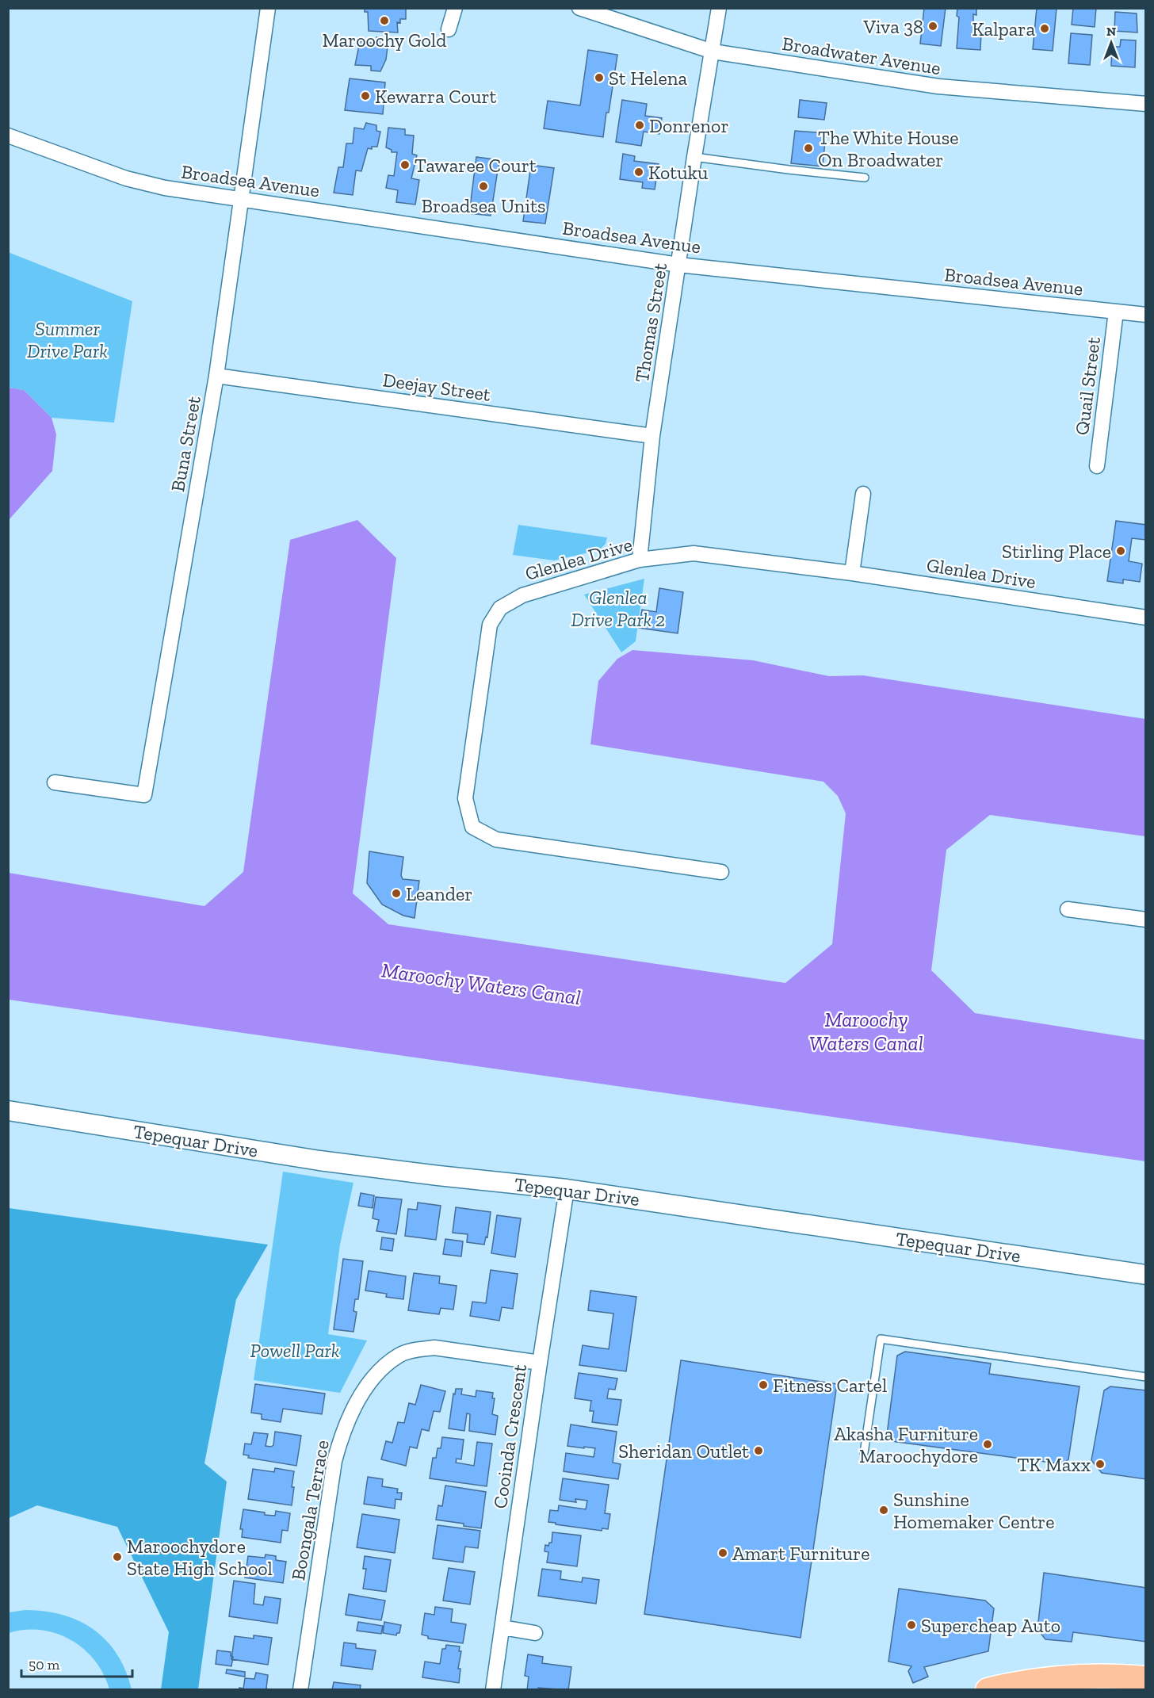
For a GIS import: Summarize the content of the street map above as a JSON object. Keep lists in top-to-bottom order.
{
  "streets": {
    "street": [
      "Broadwater Avenue",
      "Broadsea Avenue",
      "Thomas Street",
      "Quail Street",
      "Deejay Street",
      "Buna Street",
      "Glenlea Drive",
      "Tepequar Drive",
      "Cooinda Crescent",
      "Boongala Terrace"
    ]
  },
  "crossings": [
    ["Broadwater Avenue", "Thomas Street"],
    ["Broadsea Avenue", "Thomas Street"],
    ["Broadsea Avenue", "Quail Street"],
    ["Broadsea Avenue", "Buna Street"],
    ["Thomas Street", "Deejay Street"],
    ["Thomas Street", "Glenlea Drive"],
    ["Deejay Street", "Buna Street"],
    ["Tepequar Drive", "Cooinda Crescent"],
    ["Cooinda Crescent", "Boongala Terrace"]
  ],
  "water": ["Maroochy Waters Canal"],
  "parks": ["Summer Drive Park", "Glenlea Drive Park 2", "Powell Park"],
  "places": [
    "Maroochy Gold",
    "Viva 38",
    "Kalpara",
    "St Helena",
    "Kewarra Court",
    "Donrenor",
    "The White House On Broadwater",
    "Tawaree Court",
    "Kotuku",
    "Broadsea Units",
    "Stirling Place",
    "Leander",
    "Fitness Cartel",
    "Akasha Furniture Maroochydore",
    "Sheridan Outlet",
    "TK Maxx",
    "Sunshine Homemaker Centre",
    "Amart Furniture",
    "Maroochydore State High School",
    "Supercheap Auto"
  ],
  "scale_bar": "50 m",
  "north": "top"
}
